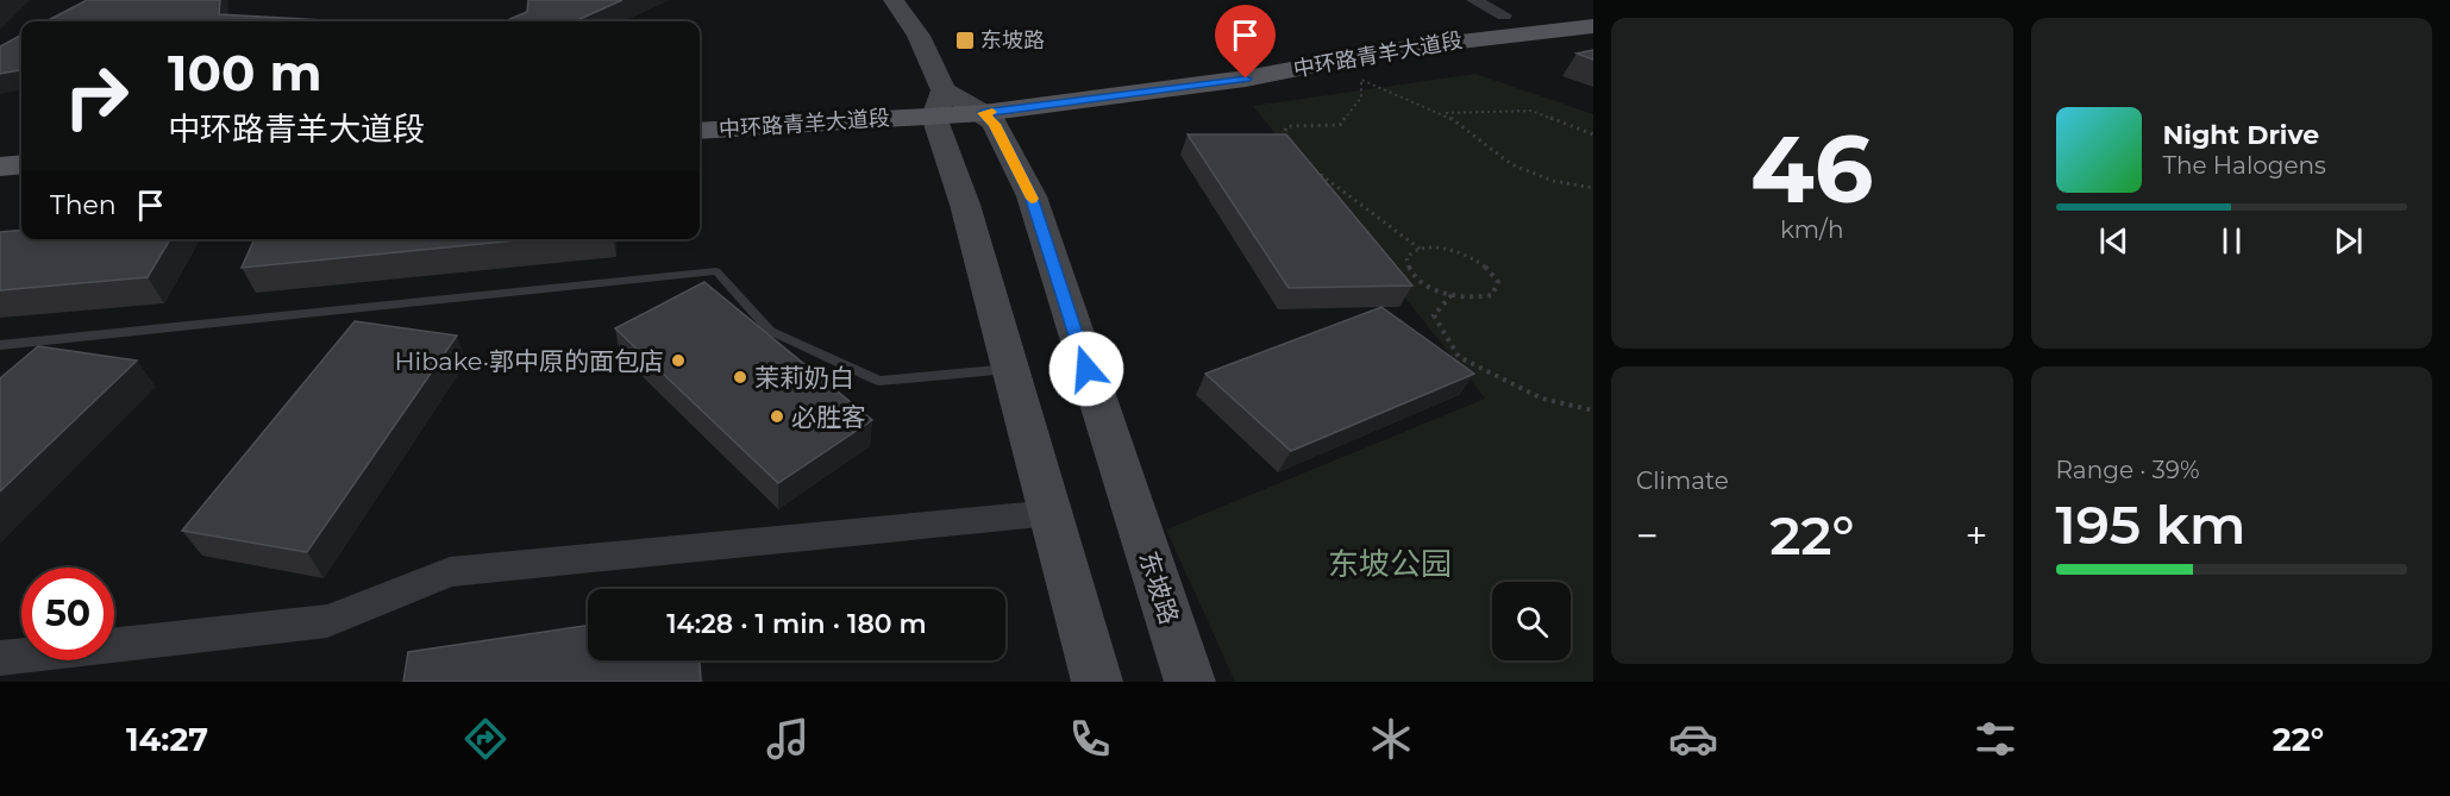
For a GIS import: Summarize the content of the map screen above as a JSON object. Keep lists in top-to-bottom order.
{
  "streets": {
    "main road": ["中环路青羊大道段", "东坡路"]
  },
  "crossings": [
    ["中环路青羊大道段", "东坡路"]
  ],
  "parks": ["东坡公园"],
  "places": {
    "transit": ["东坡路"],
    "other": ["Hibake·郭中原的面包店", "茉莉奶白", "必胜客"]
  },
  "page": {
    "tile": [
      ["46", "km/h"],
      "Climate",
      ["Range · 39%", "195 km"]
    ],
    "turn": ["100 m", "中环路青羊大道段"],
    "song": ["Night Drive", "The Halogens"],
    "then": "Then",
    "heat": ["−", "22°", "+"],
    "limit": "50",
    "trip": "14:28 · 1 min · 180 m",
    "tabs": ["14:27", "22°"]
  }
}
